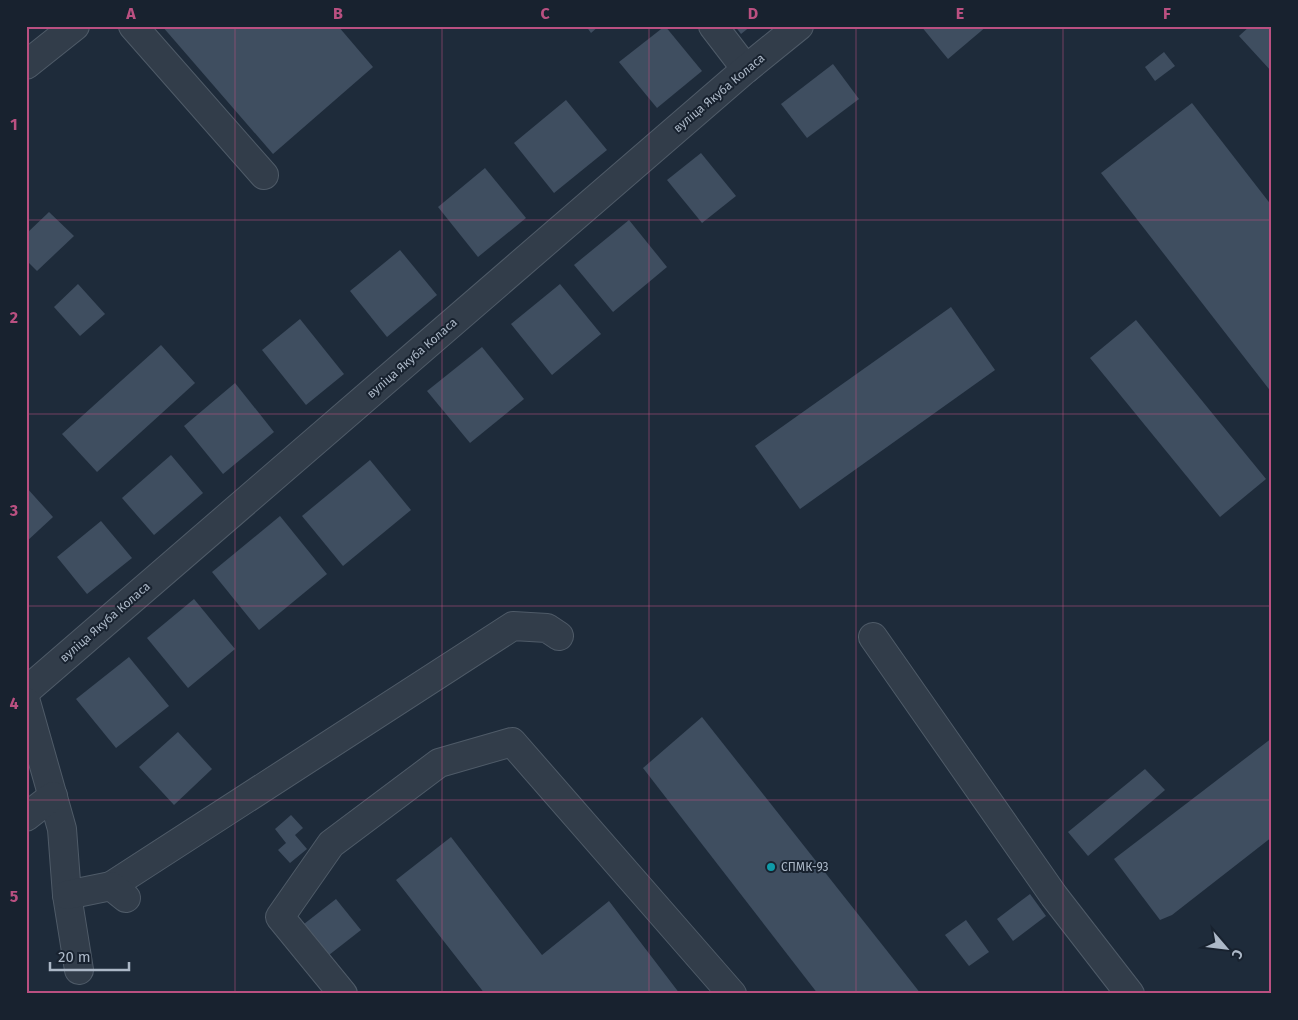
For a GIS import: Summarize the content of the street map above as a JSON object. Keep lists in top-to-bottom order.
{
  "streets": {
    "street": ["вуліца Якуба Коласа"]
  },
  "places": ["СПМК-93"],
  "scale_bar": "20 m",
  "north": "bottom right",
  "grid": {
    "columns": [
      "A",
      "B",
      "C",
      "D",
      "E",
      "F"
    ],
    "rows": [
      "1",
      "2",
      "3",
      "4",
      "5"
    ]
  }
}
